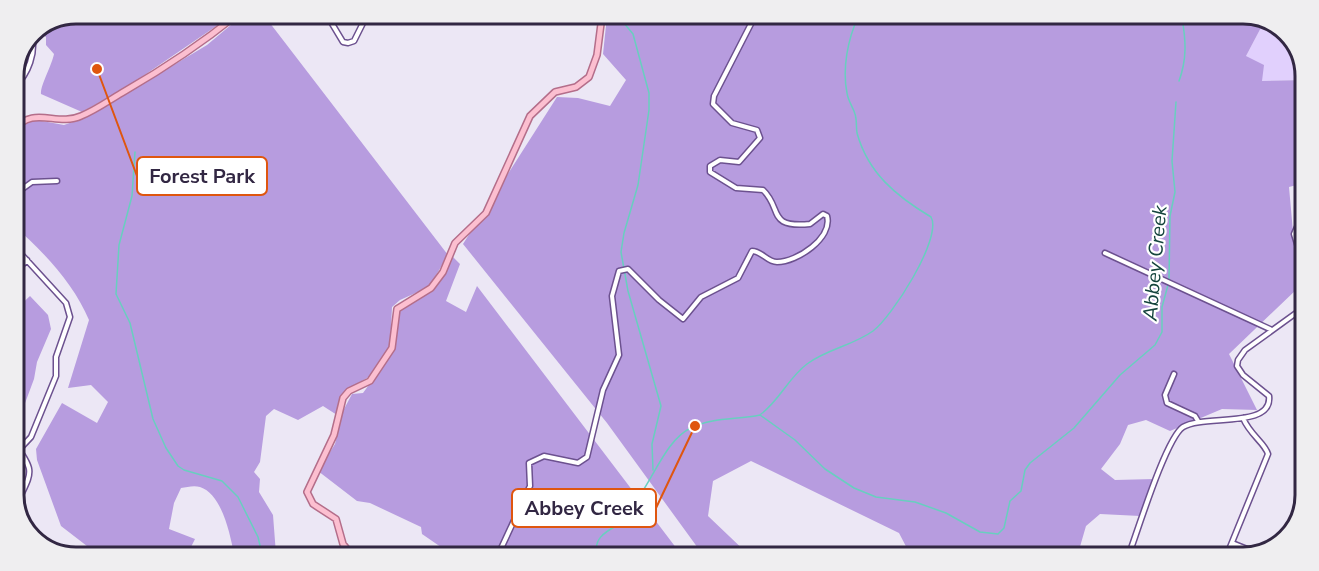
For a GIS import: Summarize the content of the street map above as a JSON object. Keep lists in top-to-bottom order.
{
  "water": ["Abbey Creek"],
  "places": ["Forest Park", "Abbey Creek"]
}
